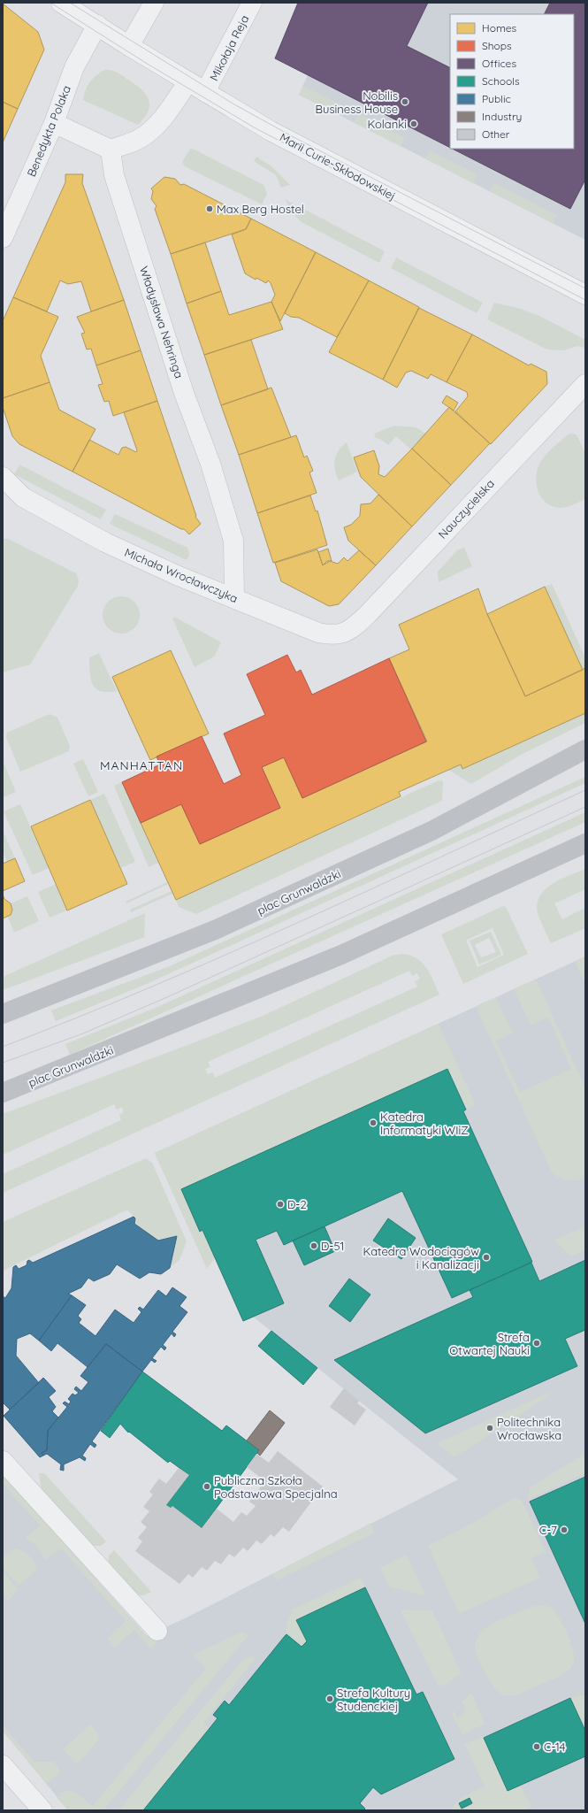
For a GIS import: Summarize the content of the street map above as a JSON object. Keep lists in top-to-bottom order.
{
  "streets": {
    "main road": ["plac Grunwaldzki"],
    "street": [
      "Mikołaja Reja",
      "Benedykta Polaka",
      "Marii Curie-Skłodowskiej",
      "Władysława Nehringa",
      "Nauczycielska",
      "Michała Wrocławczyka"
    ]
  },
  "crossings": [
    ["Mikołaja Reja", "Marii Curie-Skłodowskiej"],
    ["Benedykta Polaka", "Marii Curie-Skłodowskiej"],
    ["Władysława Nehringa", "Michała Wrocławczyka"],
    ["Nauczycielska", "Michała Wrocławczyka"]
  ],
  "districts": ["MANHATTAN"],
  "places": [
    "Nobilis Business House",
    "Kolanki",
    "Max Berg Hostel",
    "Katedra Informatyki WIiZ",
    "D-2",
    "D-51",
    "Katedra Wodociągów i Kanalizacji",
    "Strefa Otwartej Nauki",
    "Politechnika Wrocławska",
    "Publiczna Szkoła Podstawowa Specjalna",
    "C-7",
    "Strefa Kultury Studenckiej",
    "C-14"
  ],
  "legend": [
    "Homes",
    "Shops",
    "Offices",
    "Schools",
    "Public",
    "Industry",
    "Other"
  ]
}
